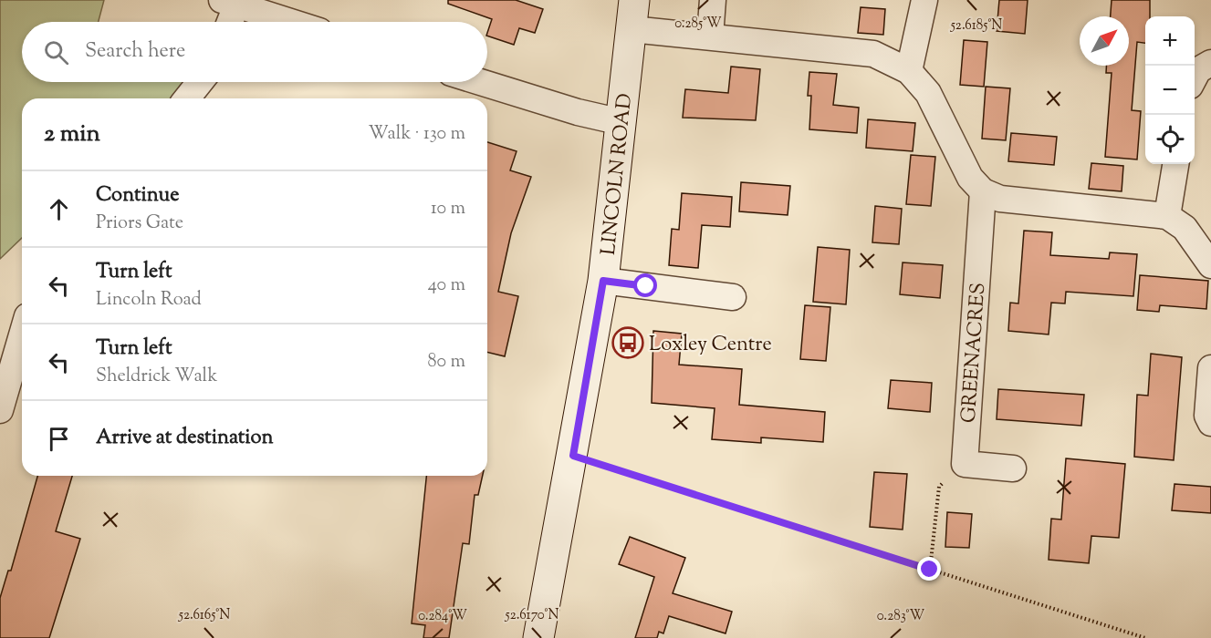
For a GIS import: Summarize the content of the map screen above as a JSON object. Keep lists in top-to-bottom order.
{
  "streets": {
    "street": ["LINCOLN ROAD", "GREENACRES"]
  },
  "places": {
    "bus stop": ["Loxley Centre"]
  },
  "north": "top right",
  "page": {
    "map_buttons": ["+", "−"],
    "search": "Search here",
    "heading": ["2 min", "Walk · 130 m"],
    "list": [
      ["Continue", "Priors Gate", "10 m"],
      ["Turn left", "Lincoln Road", "40 m"],
      ["Turn left", "Sheldrick Walk", "80 m"],
      "Arrive at destination"
    ]
  },
  "coordinates": [
    "0.285°W",
    "52.6185°N",
    "52.6165°N",
    "52.6170°N",
    "0.284°W",
    "0.283°W"
  ]
}
